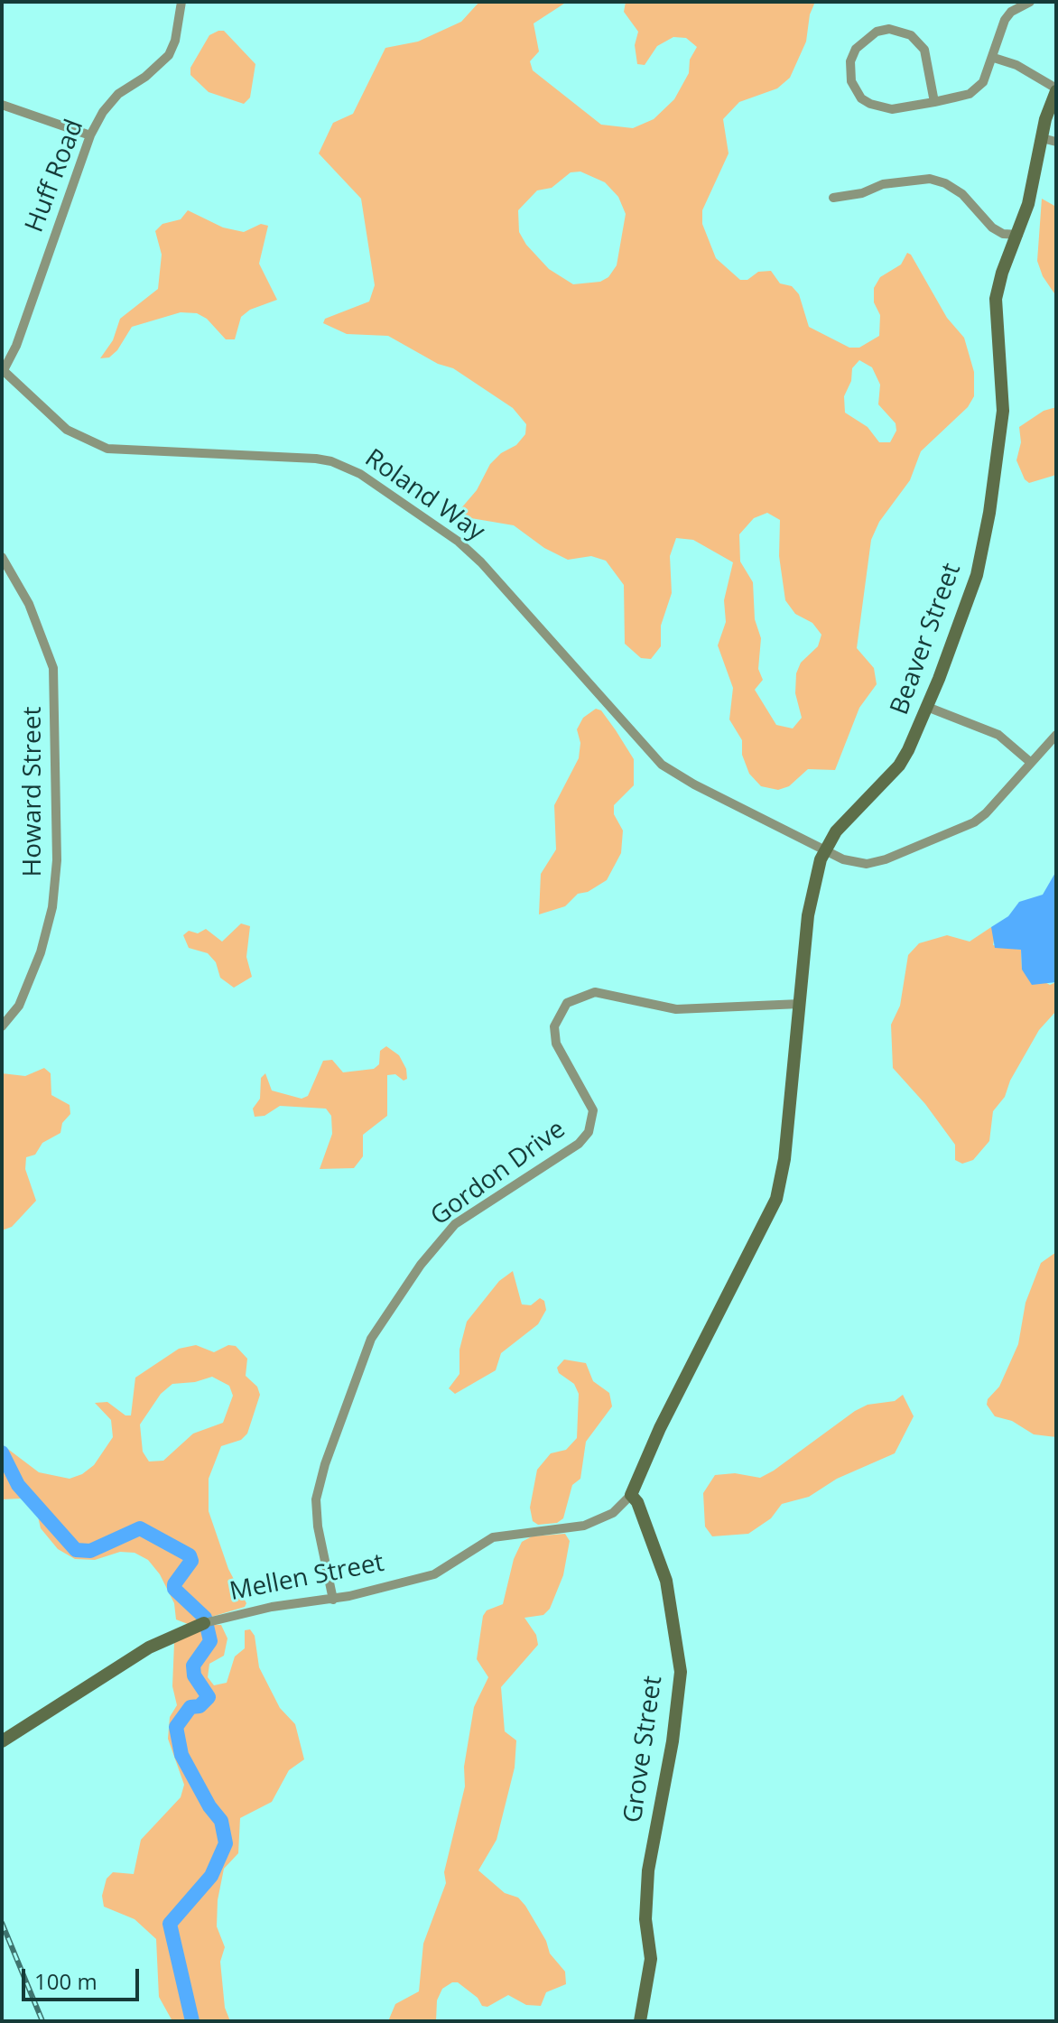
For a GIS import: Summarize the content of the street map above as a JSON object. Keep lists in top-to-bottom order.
{
  "streets": {
    "street": [
      "Huff Road",
      "Roland Way",
      "Beaver Street",
      "Howard Street",
      "Gordon Drive",
      "Mellen Street",
      "Grove Street"
    ]
  },
  "crossings": [
    ["Huff Road", "Roland Way"],
    ["Roland Way", "Beaver Street"],
    ["Beaver Street", "Gordon Drive"],
    ["Beaver Street", "Mellen Street"],
    ["Beaver Street", "Grove Street"],
    ["Gordon Drive", "Mellen Street"],
    ["Mellen Street", "Grove Street"]
  ],
  "scale_bar": "100 m"
}
